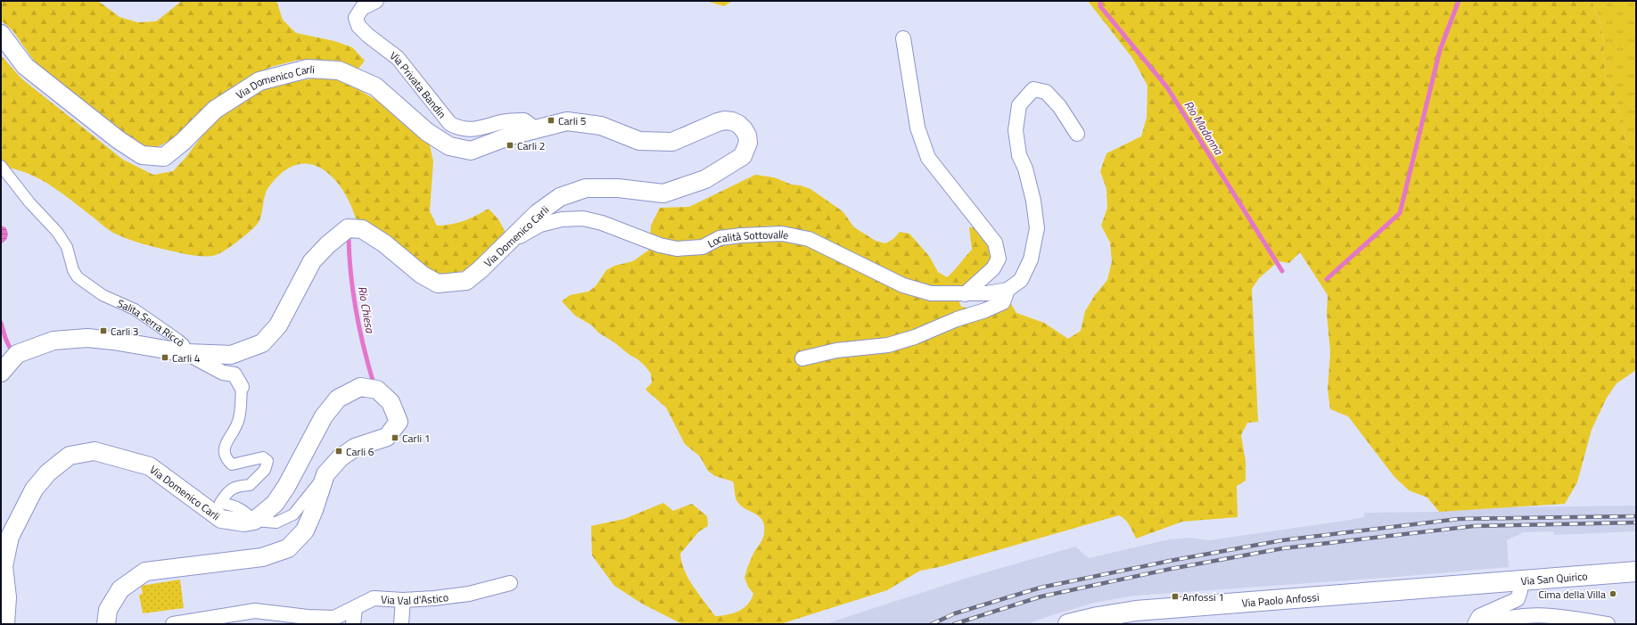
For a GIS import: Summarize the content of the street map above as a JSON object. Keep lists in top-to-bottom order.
{
  "streets": {
    "main road": ["Via San Quirico", "Via Paolo Anfossi"],
    "street": [
      "Via Domenico Carli",
      "Via Privata Bandin",
      "Località Sottovalle",
      "Salita Serra Riccò",
      "Via Val d'Astico"
    ]
  },
  "crossings": [
    ["Via Domenico Carli", "Via Privata Bandin"],
    ["Via Domenico Carli", "Località Sottovalle"],
    ["Via Domenico Carli", "Salita Serra Riccò"],
    ["Via San Quirico", "Via Paolo Anfossi"]
  ],
  "water": ["Rio Madonna", "Rio Chiesa"],
  "places": {
    "transit": [
      "Carli 5",
      "Carli 2",
      "Carli 3",
      "Carli 4",
      "Carli 1",
      "Carli 6",
      "Anfossi 1"
    ],
    "other": ["Cima della Villa"]
  }
}
